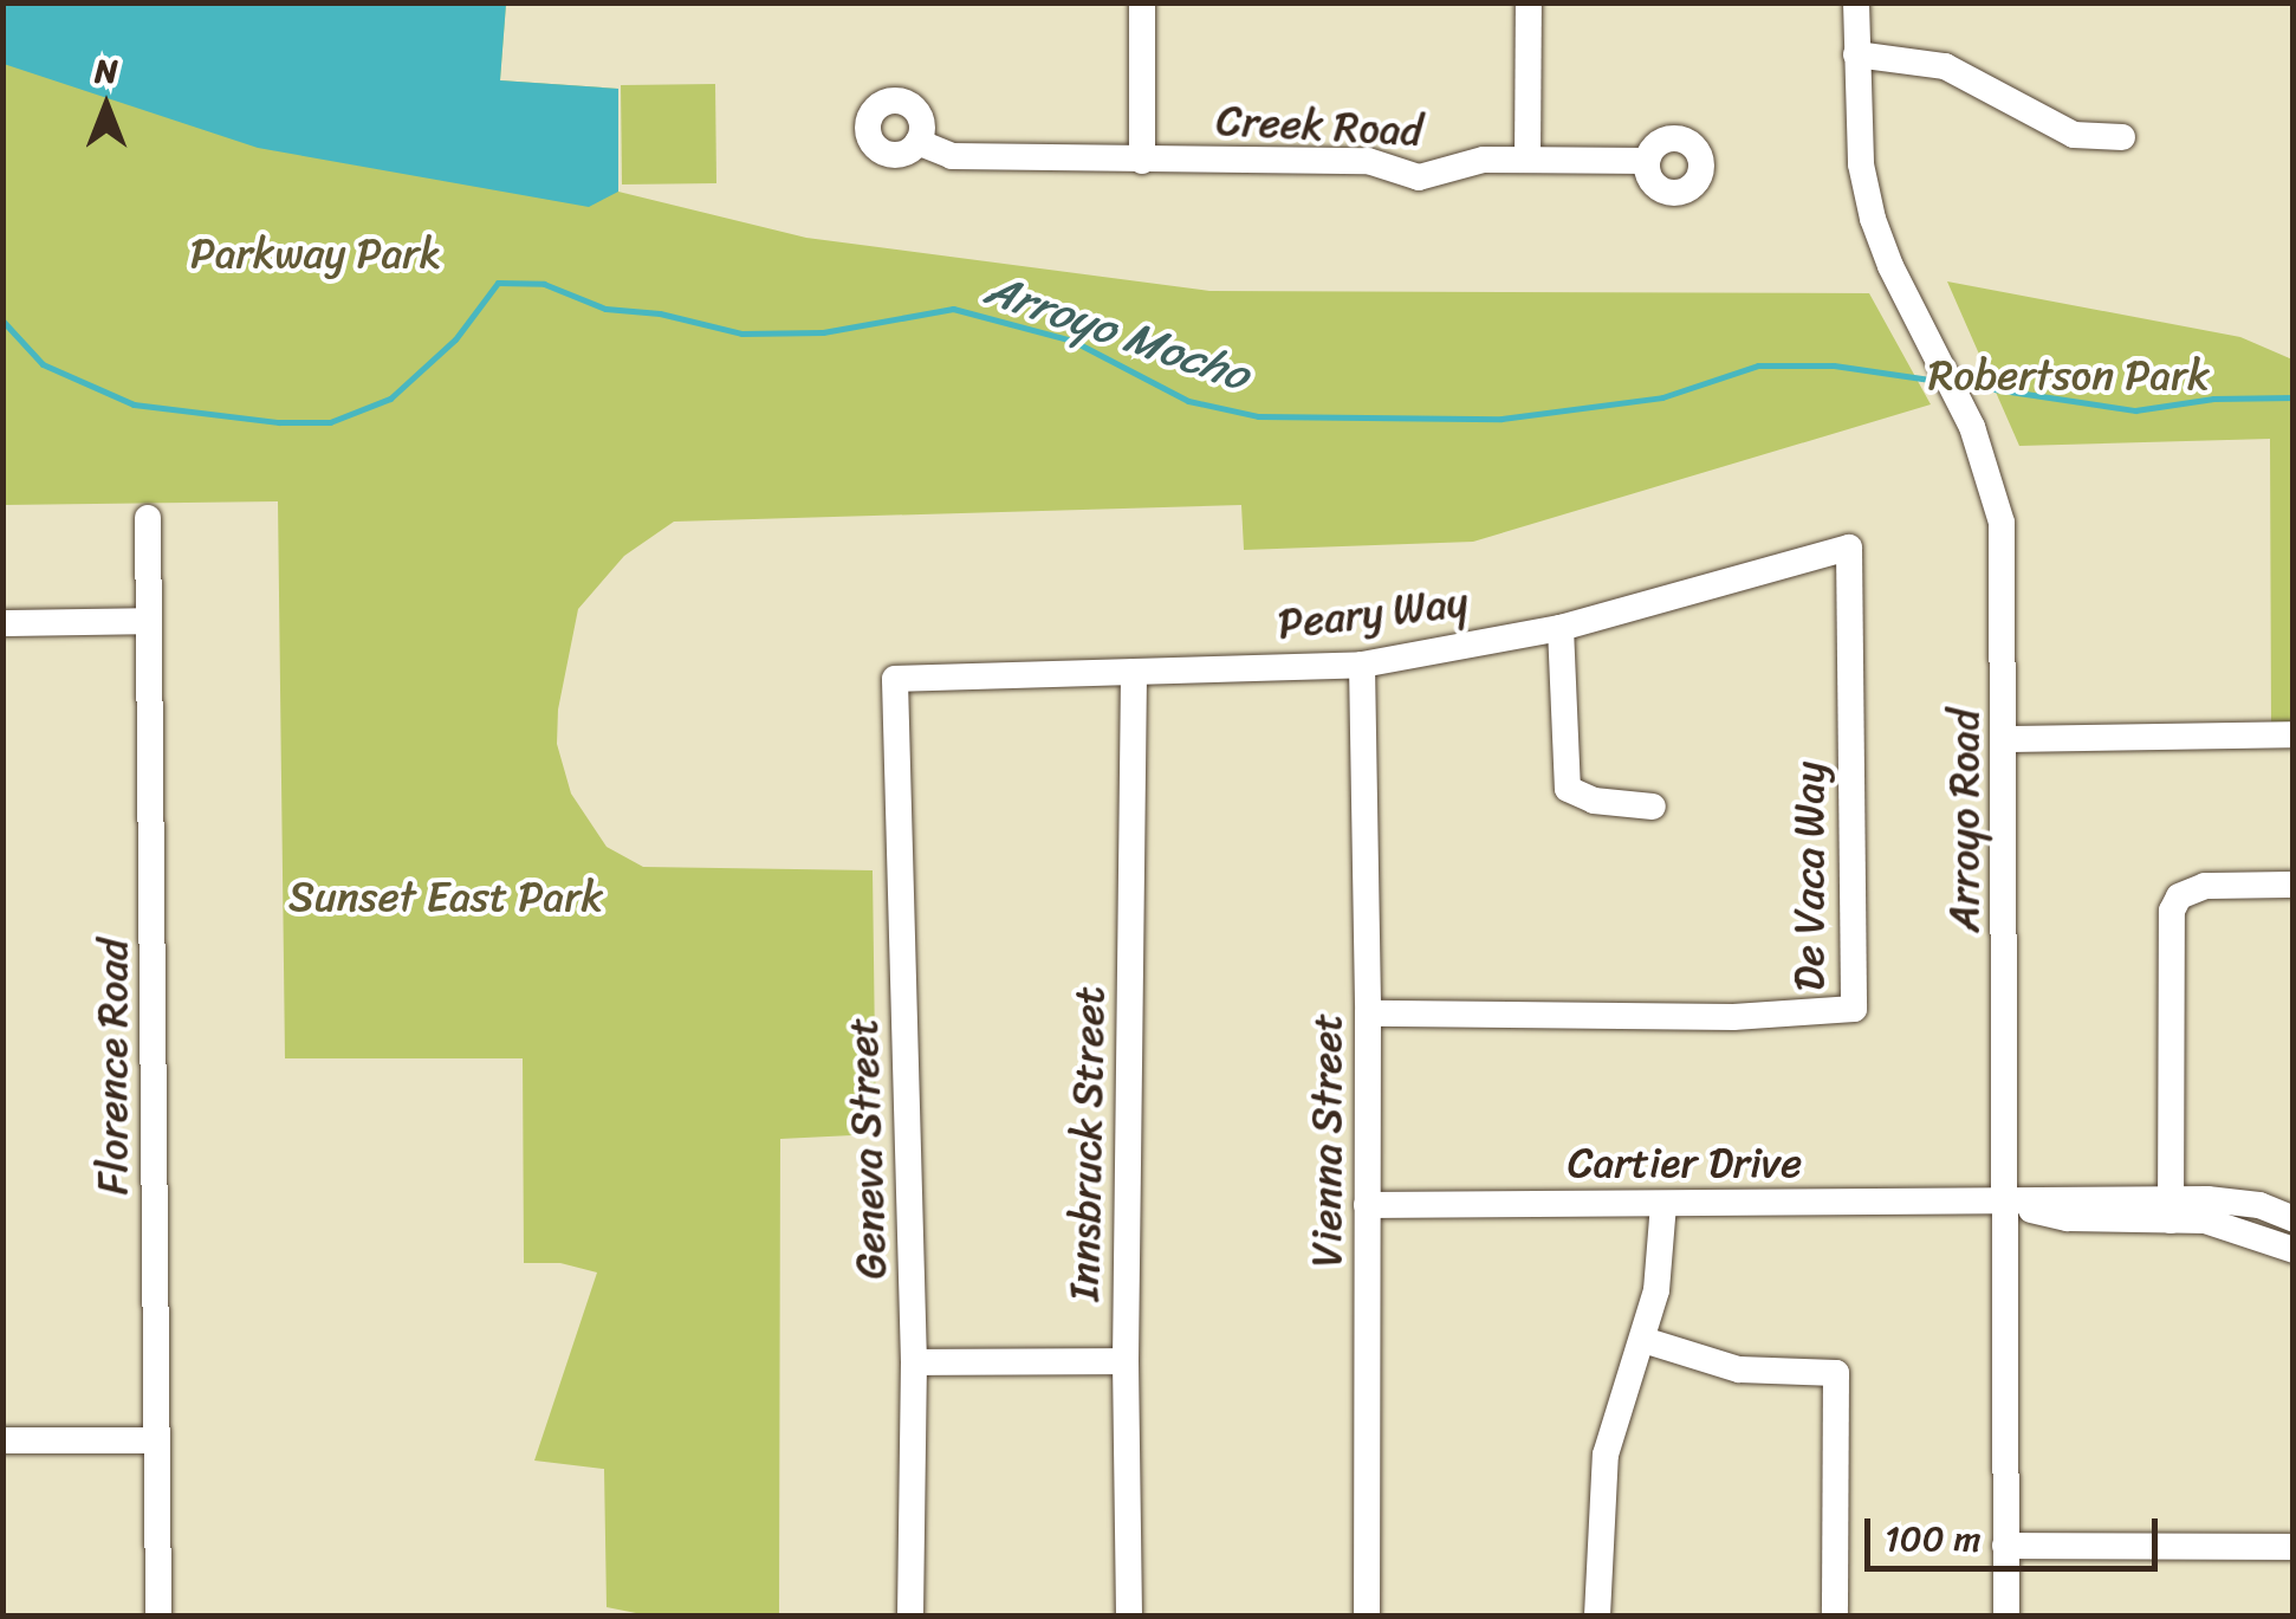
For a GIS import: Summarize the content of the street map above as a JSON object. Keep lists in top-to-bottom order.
{
  "streets": {
    "street": [
      "Creek Road",
      "Peary Way",
      "Arroyo Road",
      "De Vaca Way",
      "Florence Road",
      "Vienna Street",
      "Innsbruck Street",
      "Geneva Street",
      "Cartier Drive"
    ]
  },
  "crossings": [
    ["Peary Way", "De Vaca Way"],
    ["Peary Way", "Vienna Street"],
    ["Peary Way", "Innsbruck Street"],
    ["Peary Way", "Geneva Street"],
    ["Arroyo Road", "Cartier Drive"],
    ["De Vaca Way", "Vienna Street"],
    ["Vienna Street", "Cartier Drive"]
  ],
  "water": ["Arroyo Mocho"],
  "parks": ["Parkway Park", "Robertson Park", "Sunset East Park"],
  "scale_bar": "100 m",
  "north": "top"
}
